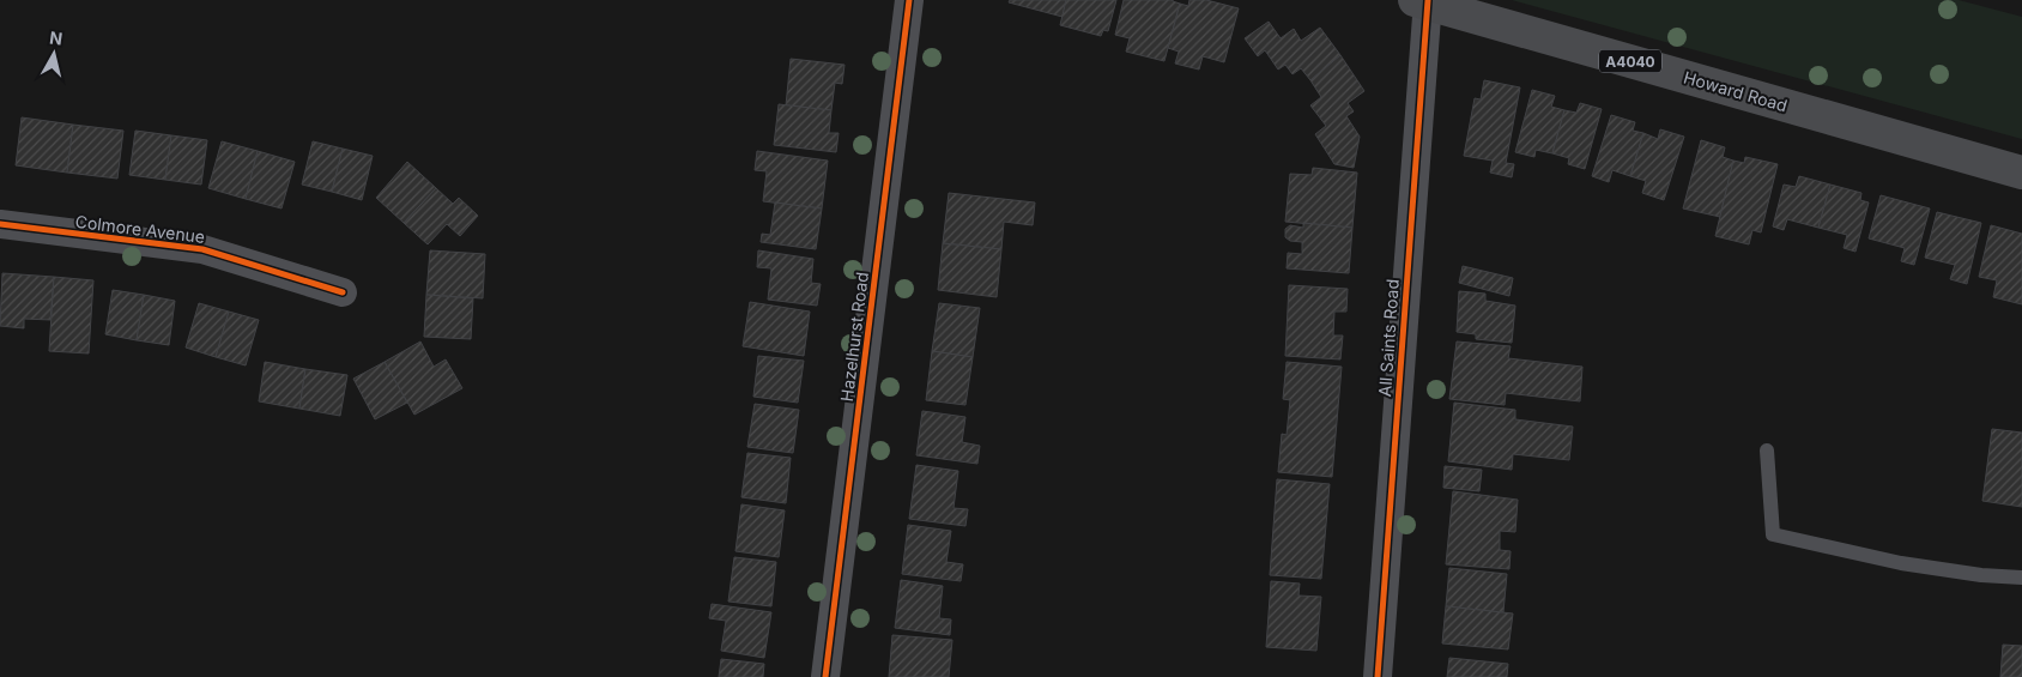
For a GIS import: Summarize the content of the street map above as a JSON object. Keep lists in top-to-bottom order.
{
  "streets": {
    "main road": ["A4040", "Howard Road"],
    "street": ["Colmore Avenue", "Hazelhurst Road", "All Saints Road"]
  },
  "crossings": [
    ["Howard Road", "All Saints Road"]
  ],
  "north": "top"
}
